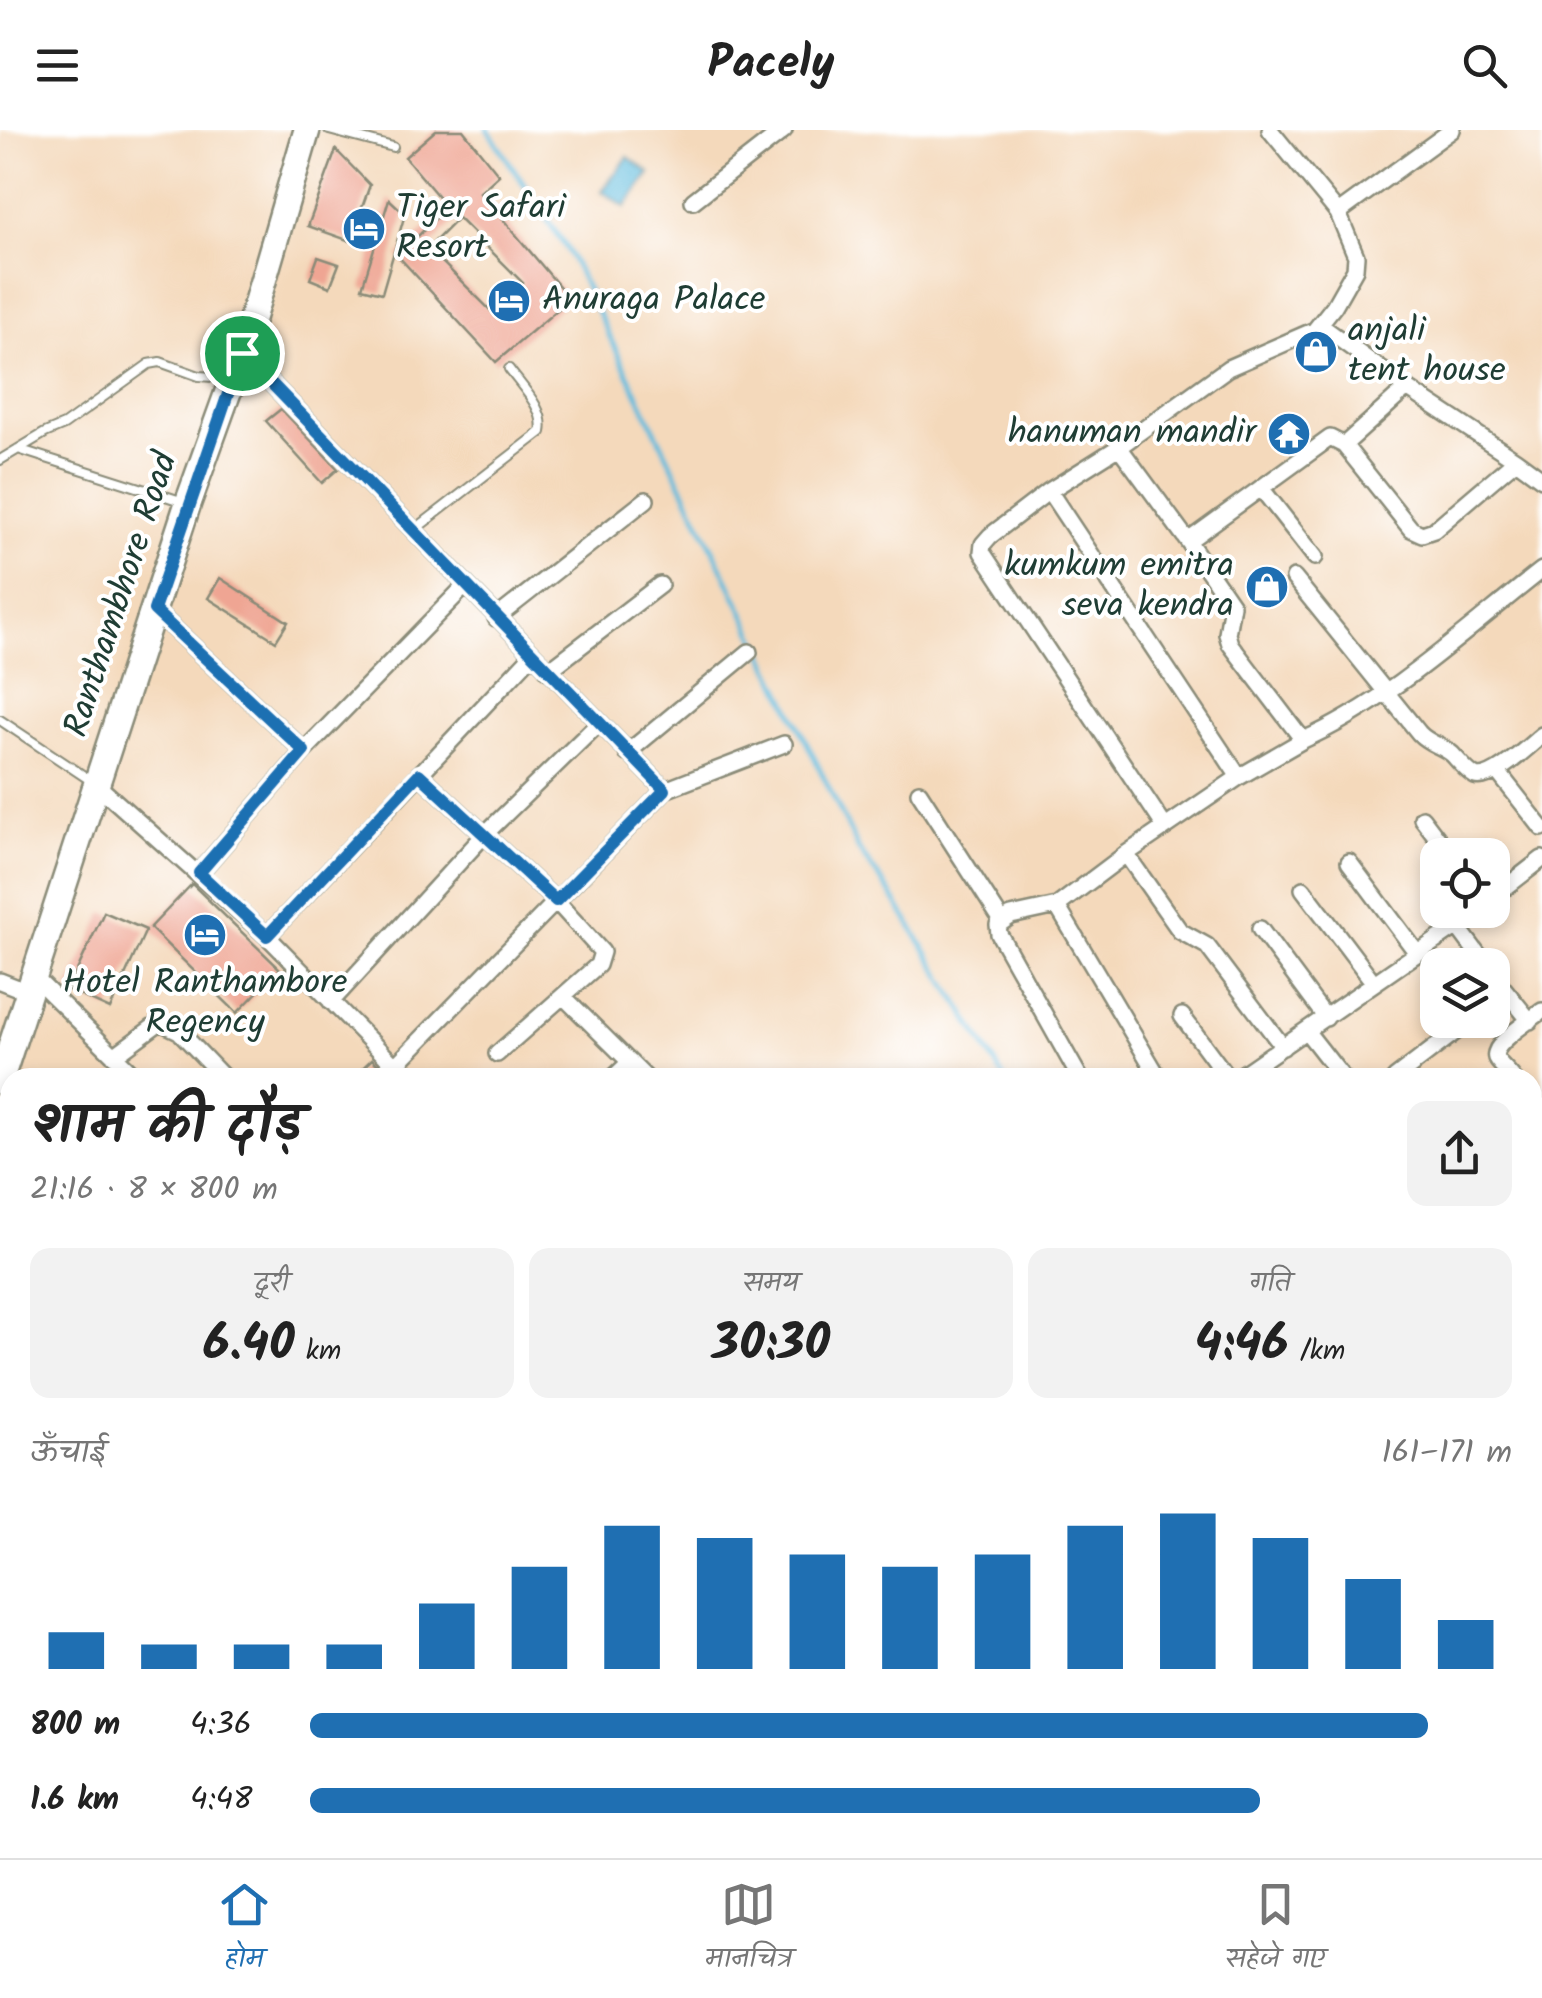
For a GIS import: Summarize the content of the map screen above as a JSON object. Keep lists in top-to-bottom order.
{
  "streets": {
    "main road": ["Ranthambhore Road"]
  },
  "places": {
    "hotel": ["Tiger Safari Resort", "Anuraga Palace", "Hotel Ranthambore Regency"],
    "shop": ["anjali tent house", "kumkum emitra seva kendra"],
    "temple": ["hanuman mandir"]
  },
  "page": {
    "header": "Pacely",
    "heading": ["शाम की दौड़", "21:16 · 8 × 800 m"],
    "stats": [
      ["दूरी", "6.40 km"],
      ["समय", "30:30"],
      ["गति", "4:46 /km"]
    ],
    "chart": ["ऊँचाई", "161–171 m"],
    "list": [
      {
        "name": "800 m",
        "note": "4:36"
      },
      {
        "name": "1.6 km",
        "note": "4:48"
      }
    ],
    "tabs": ["होम", "मानचित्र", "सहेजे गए"]
  }
}
